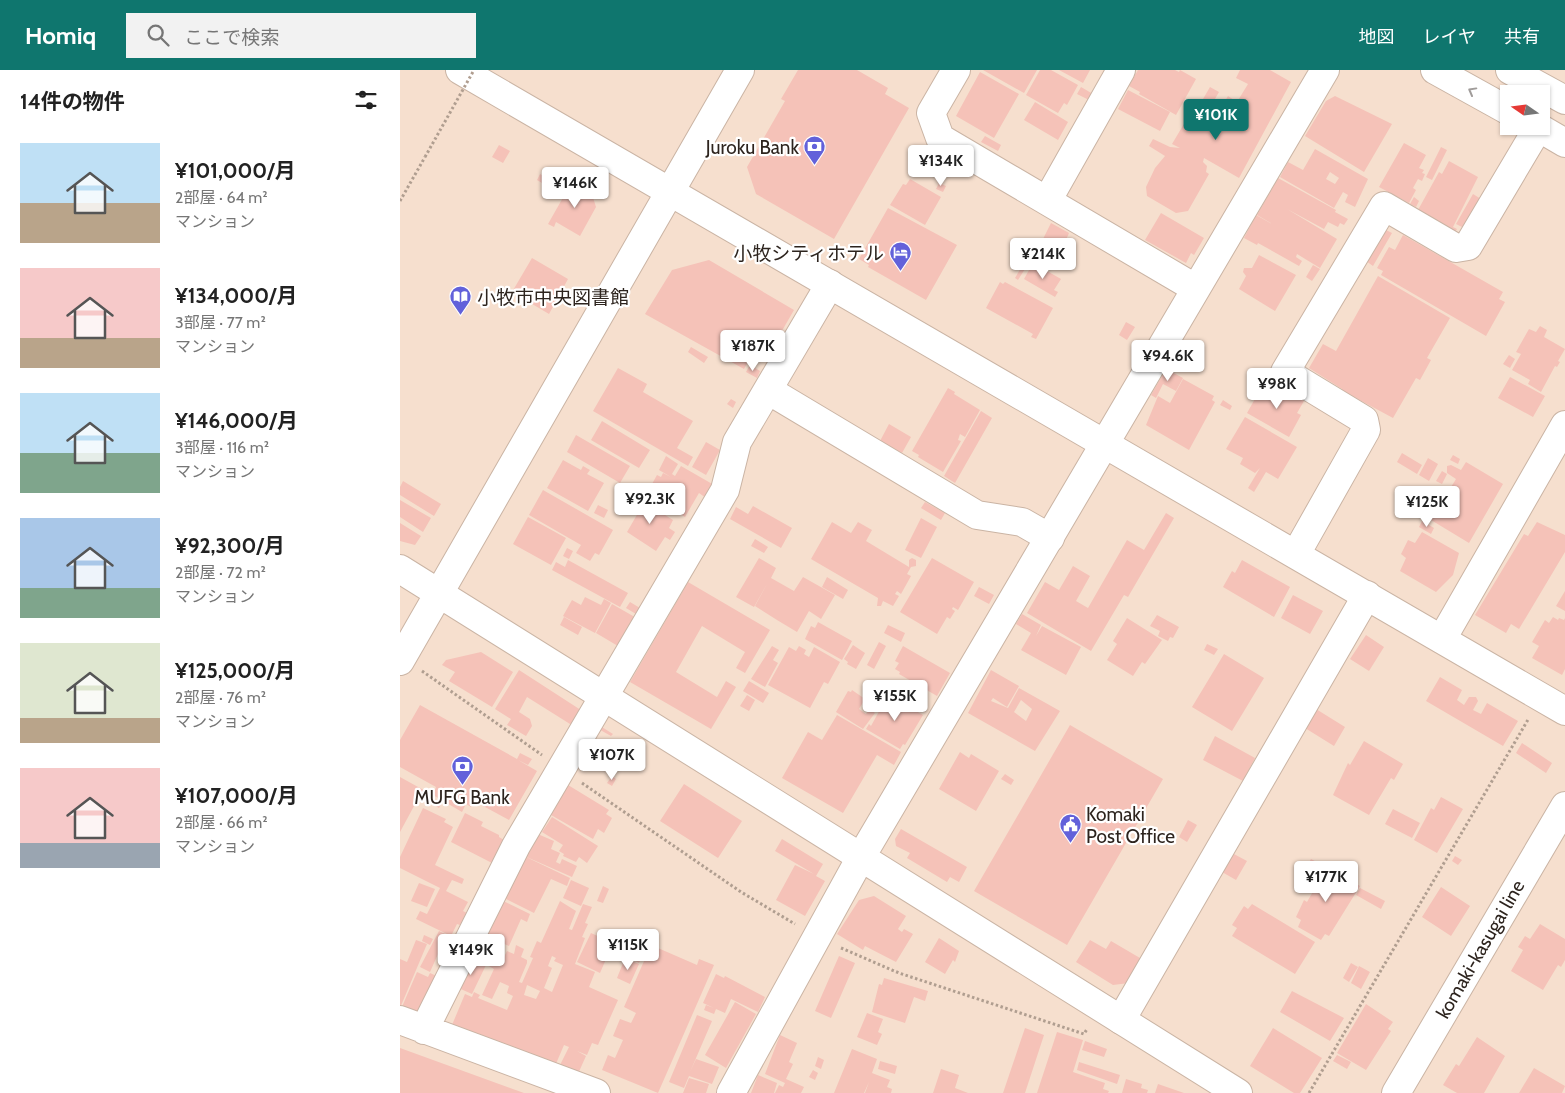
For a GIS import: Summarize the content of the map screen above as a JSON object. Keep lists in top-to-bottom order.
{
  "streets": {
    "street": ["komaki-kasugai line"]
  },
  "places": {
    "bank": ["Juroku Bank", "MUFG Bank"],
    "hotel": ["小牧シティホテル"],
    "library": ["小牧市中央図書館"],
    "public building": ["Komaki Post Office"]
  },
  "north": "left",
  "page": {
    "header": "Homiq",
    "search": "ここで検索",
    "nav": ["地図", "レイヤ", "共有"],
    "heading": "14件の物件",
    "price": [
      "¥101K",
      "¥134K",
      "¥146K",
      "¥214K",
      "¥187K",
      "¥94.6K",
      "¥98K",
      "¥92.3K",
      "¥125K",
      "¥155K",
      "¥107K",
      "¥177K",
      "¥115K",
      "¥149K"
    ],
    "list": [
      {
        "name": "¥101,000/月",
        "note": "2部屋 · 64 m² · マンション"
      },
      {
        "name": "¥134,000/月",
        "note": "3部屋 · 77 m² · マンション"
      },
      {
        "name": "¥146,000/月",
        "note": "3部屋 · 116 m² · マンション"
      },
      {
        "name": "¥92,300/月",
        "note": "2部屋 · 72 m² · マンション"
      },
      {
        "name": "¥125,000/月",
        "note": "2部屋 · 76 m² · マンション"
      },
      {
        "name": "¥107,000/月",
        "note": "2部屋 · 66 m² · マンション"
      }
    ]
  }
}
